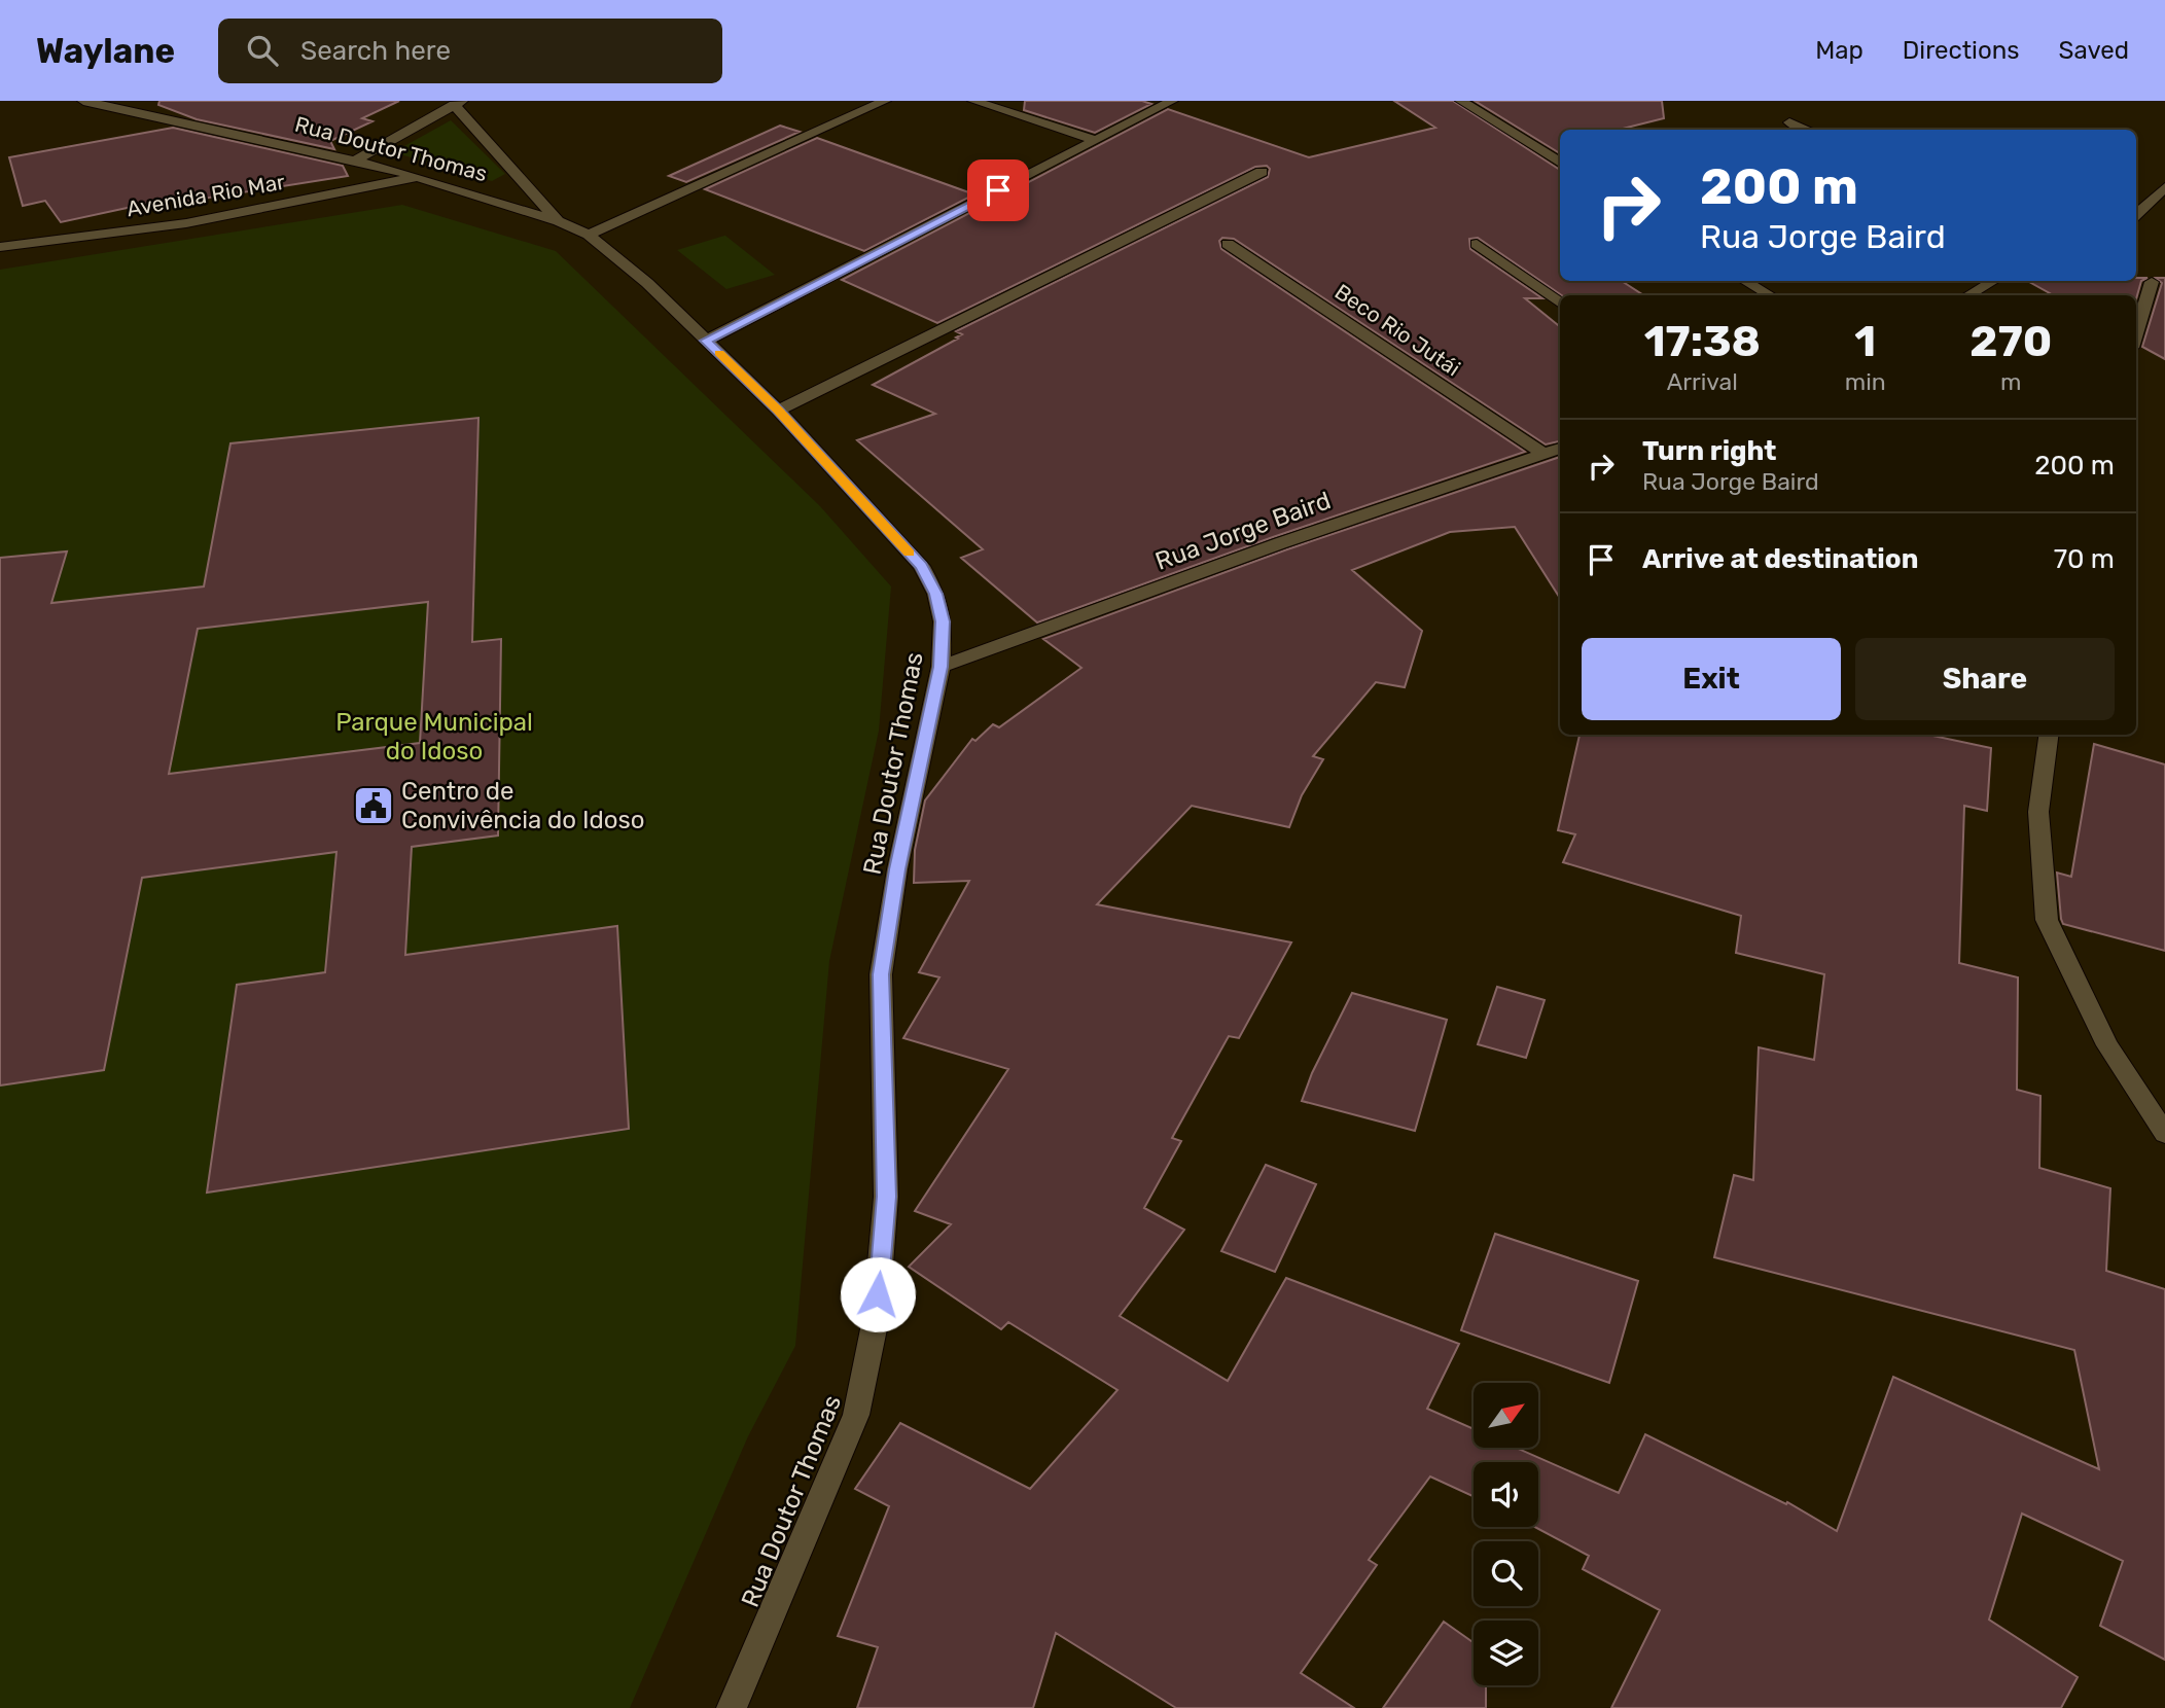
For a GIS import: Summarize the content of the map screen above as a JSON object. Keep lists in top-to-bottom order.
{
  "streets": {
    "street": [
      "Rua Doutor Thomas",
      "Avenida Rio Mar",
      "Beco Rio Jutái",
      "Rua Jorge Baird"
    ]
  },
  "crossings": [
    ["Rua Doutor Thomas", "Avenida Rio Mar"],
    ["Rua Doutor Thomas", "Rua Jorge Baird"],
    ["Beco Rio Jutái", "Rua Jorge Baird"]
  ],
  "parks": ["Parque Municipal do Idoso"],
  "places": {
    "public building": ["Centro de Convivência do Idoso"]
  },
  "north": "top right",
  "page": {
    "header": "Waylane",
    "search": "Search here",
    "nav": ["Map", "Directions", "Saved"],
    "turn": ["200 m", "Rua Jorge Baird"],
    "eta": [
      "17:38",
      "Arrival",
      "1",
      "min",
      "270",
      "m"
    ],
    "list": [
      {
        "name": "Turn right",
        "note": "Rua Jorge Baird",
        "value": "200 m"
      },
      {
        "name": "Arrive at destination",
        "value": "70 m"
      }
    ],
    "buttons": ["Exit", "Share"]
  }
}
